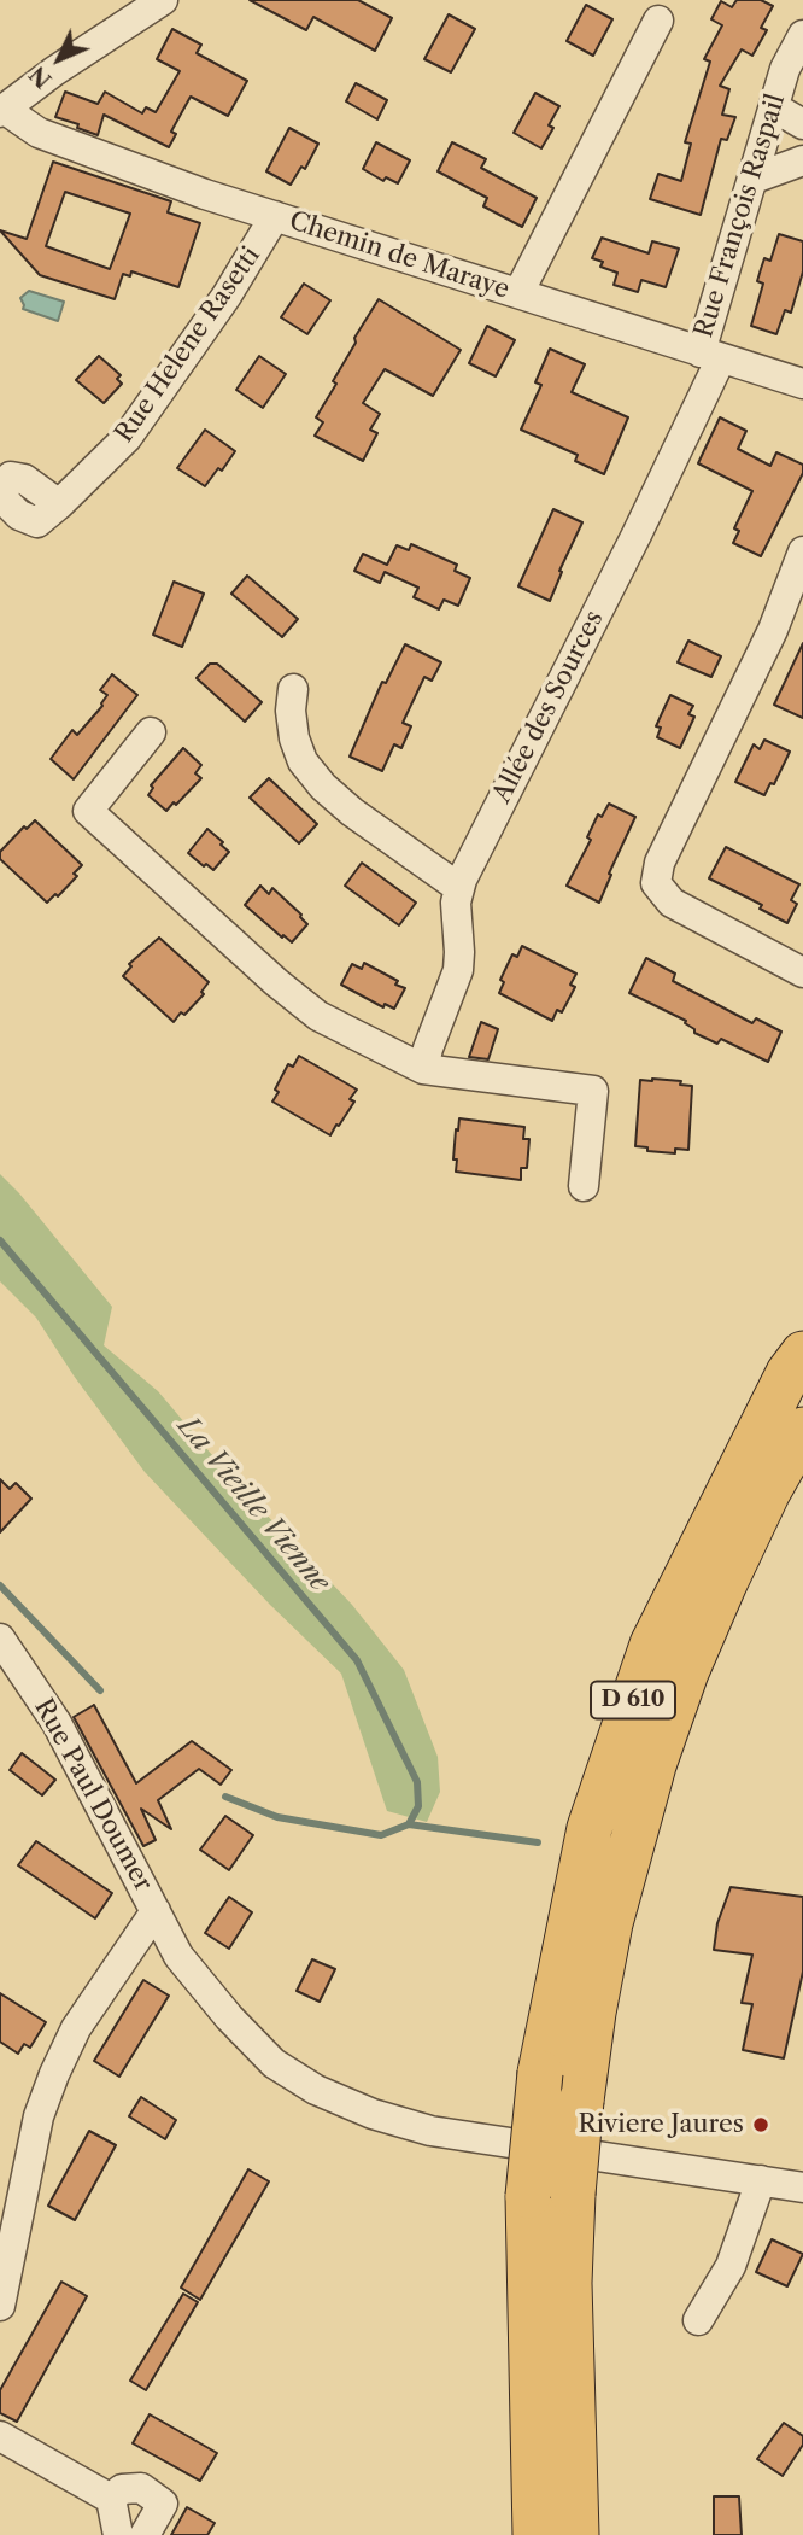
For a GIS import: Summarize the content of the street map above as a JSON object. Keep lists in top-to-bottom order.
{
  "streets": {
    "highway": ["D 610"],
    "street": [
      "Rue François Raspail",
      "Chemin de Maraye",
      "Rue Helene Rasetti",
      "Allée des Sources",
      "Rue Paul Doumer"
    ]
  },
  "crossings": [
    ["Rue François Raspail", "Chemin de Maraye"],
    ["Rue François Raspail", "Allée des Sources"],
    ["Chemin de Maraye", "Rue Helene Rasetti"],
    ["Chemin de Maraye", "Allée des Sources"]
  ],
  "water": ["La Vieille Vienne"],
  "places": ["Riviere Jaures"],
  "north": "bottom left"
}
